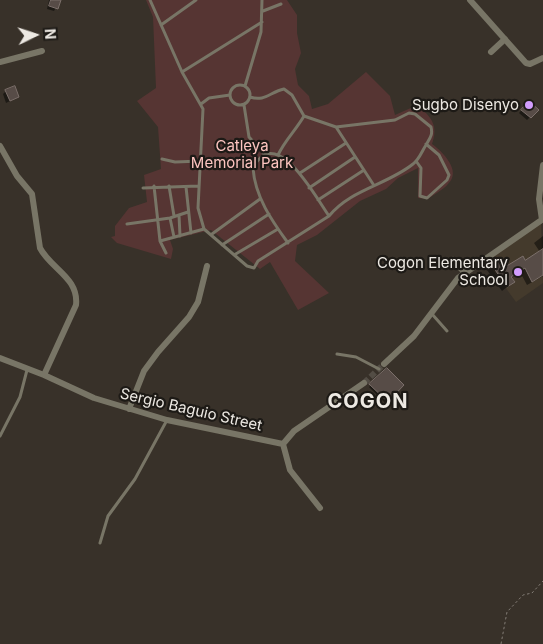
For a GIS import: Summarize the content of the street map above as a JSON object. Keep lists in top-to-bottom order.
{
  "streets": {
    "street": ["Sergio Baguio Street"]
  },
  "districts": ["COGON"],
  "parks": ["Catleya Memorial Park"],
  "places": ["Sugbo Disenyo", "Cogon Elementary School"],
  "north": "right"
}
